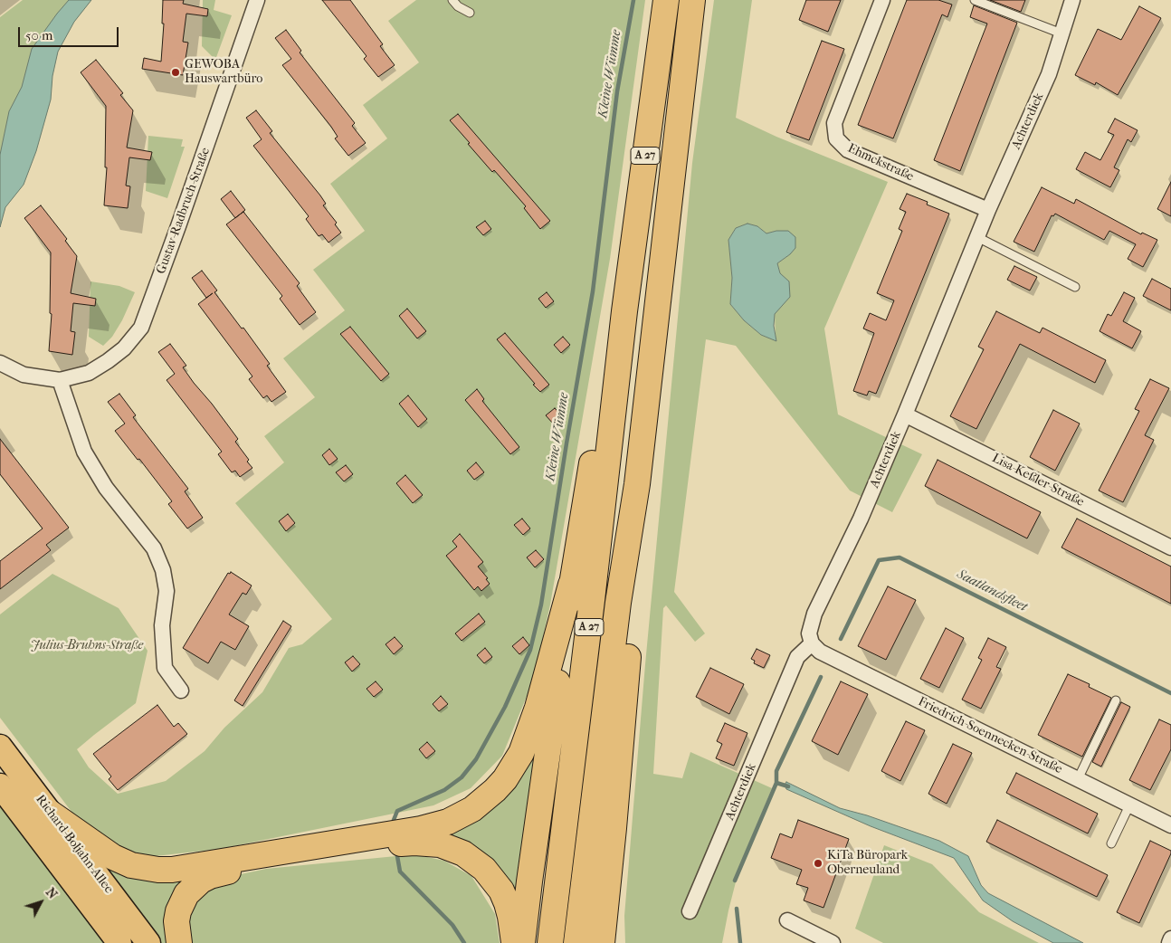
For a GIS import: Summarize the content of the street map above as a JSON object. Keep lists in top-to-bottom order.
{
  "streets": {
    "highway": ["A 27"],
    "main road": ["Richard-Boljahn-Allee"],
    "street": [
      "Achterdiek",
      "Ehmckstraße",
      "Gustav-Radbruch-Straße",
      "Lisa-Keßler-Straße",
      "Friedrich-Soennecken-Straße"
    ]
  },
  "crossings": [
    ["Achterdiek", "Ehmckstraße"],
    ["Achterdiek", "Lisa-Keßler-Straße"],
    ["Achterdiek", "Friedrich-Soennecken-Straße"]
  ],
  "water": ["Kleine Wümme", "Saatlandsfleet"],
  "parks": ["Julius-Bruhns-Straße"],
  "places": ["GEWOBA Hauswartbüro", "KiTa Büropark Oberneuland"],
  "scale_bar": "50 m",
  "north": "top right"
}
